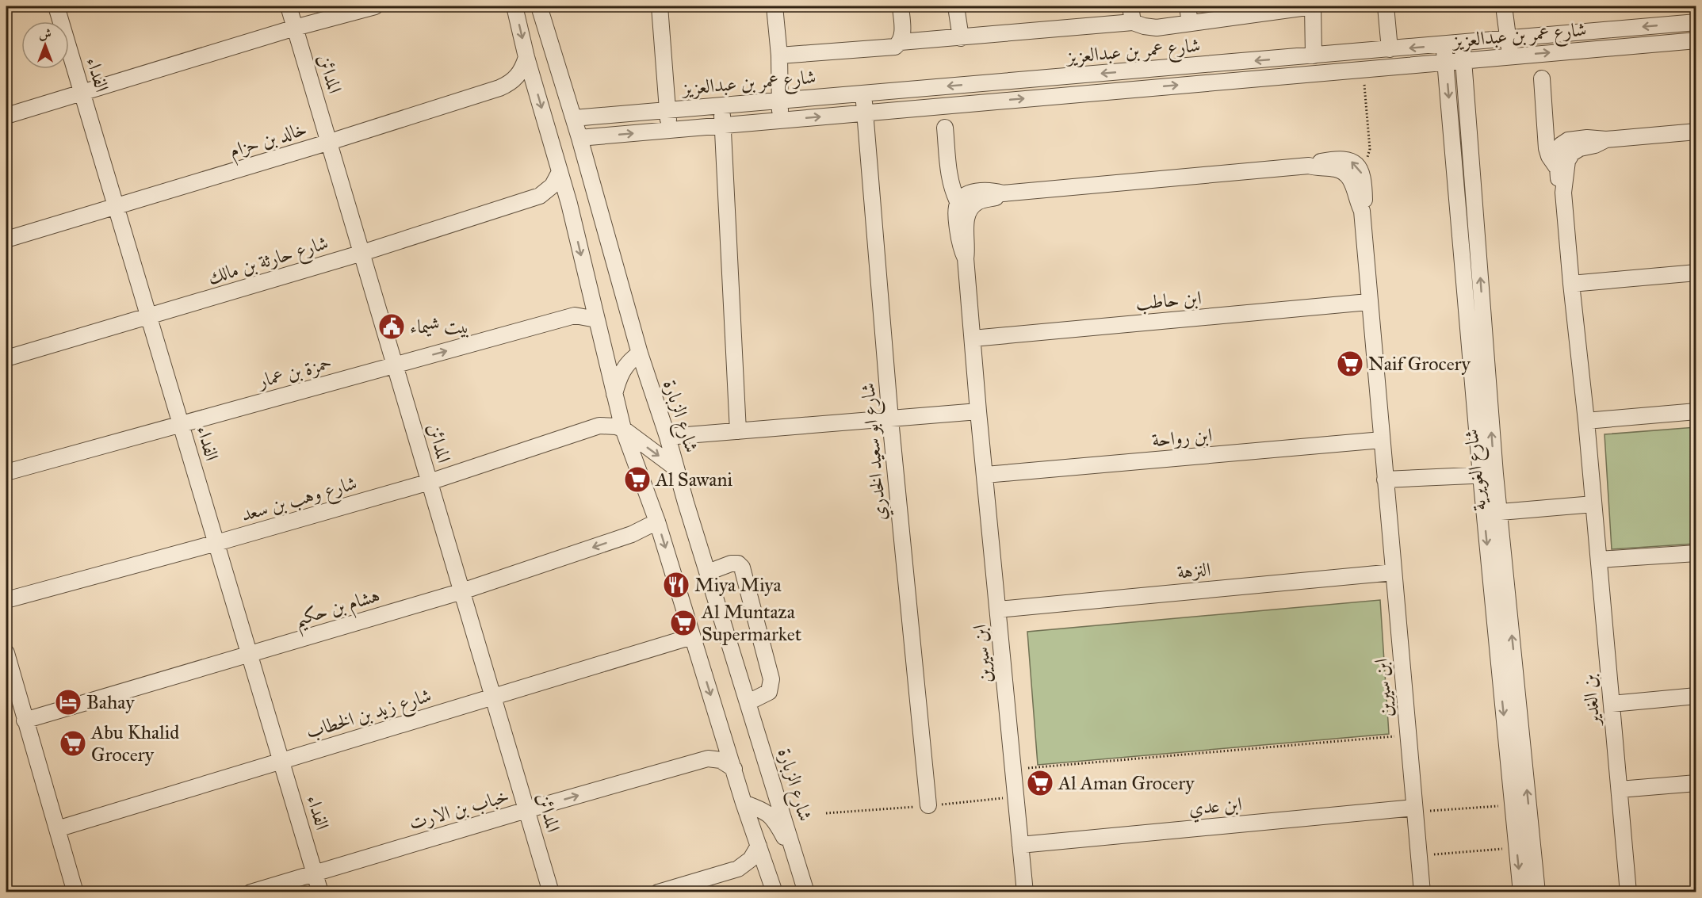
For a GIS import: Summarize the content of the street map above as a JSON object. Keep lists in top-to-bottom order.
{
  "streets": {
    "street": [
      "شارع عمر بن عبدالعزيز",
      "المدائن",
      "الفداء",
      "خالد بن حزام",
      "شارع حارثة بن مالك",
      "ابن حاطب",
      "حمزة بن عمار",
      "شارع الزبارة",
      "ابن رواحة",
      "شارع ابو سعيد الخدري",
      "شارع الغويرية",
      "شارع وهب بن سعد",
      "النزهة",
      "هشام بن حكيم",
      "ابن سيرين",
      "بن الغدير",
      "شارع زيد بن الخطاب",
      "ابن عدي",
      "خباب بن الارت"
    ]
  },
  "crossings": [
    ["شارع عمر بن عبدالعزيز", "شارع الزبارة"],
    ["شارع عمر بن عبدالعزيز", "شارع ابو سعيد الخدري"],
    ["شارع عمر بن عبدالعزيز", "شارع الغويرية"],
    ["المدائن", "خالد بن حزام"],
    ["المدائن", "شارع حارثة بن مالك"],
    ["المدائن", "حمزة بن عمار"],
    ["المدائن", "شارع وهب بن سعد"],
    ["المدائن", "هشام بن حكيم"],
    ["المدائن", "شارع زيد بن الخطاب"],
    ["المدائن", "خباب بن الارت"],
    ["الفداء", "خالد بن حزام"],
    ["الفداء", "شارع حارثة بن مالك"],
    ["الفداء", "حمزة بن عمار"],
    ["الفداء", "شارع وهب بن سعد"],
    ["الفداء", "هشام بن حكيم"],
    ["الفداء", "شارع زيد بن الخطاب"],
    ["الفداء", "خباب بن الارت"],
    ["ابن حاطب", "ابن سيرين"],
    ["شارع الزبارة", "شارع وهب بن سعد"],
    ["ابن رواحة", "ابن سيرين"],
    ["النزهة", "ابن سيرين"],
    ["ابن سيرين", "ابن عدي"]
  ],
  "one_way": ["خباب بن الارت"],
  "places": {
    "public building": ["بيت شيماء"],
    "supermarket": [
      "Naif Grocery",
      "Al Sawani",
      "Al Muntaza Supermarket",
      "Abu Khalid Grocery",
      "Al Aman Grocery"
    ],
    "restaurant": ["Miya Miya"],
    "hotel": ["Bahay"]
  },
  "north": "top"
}
